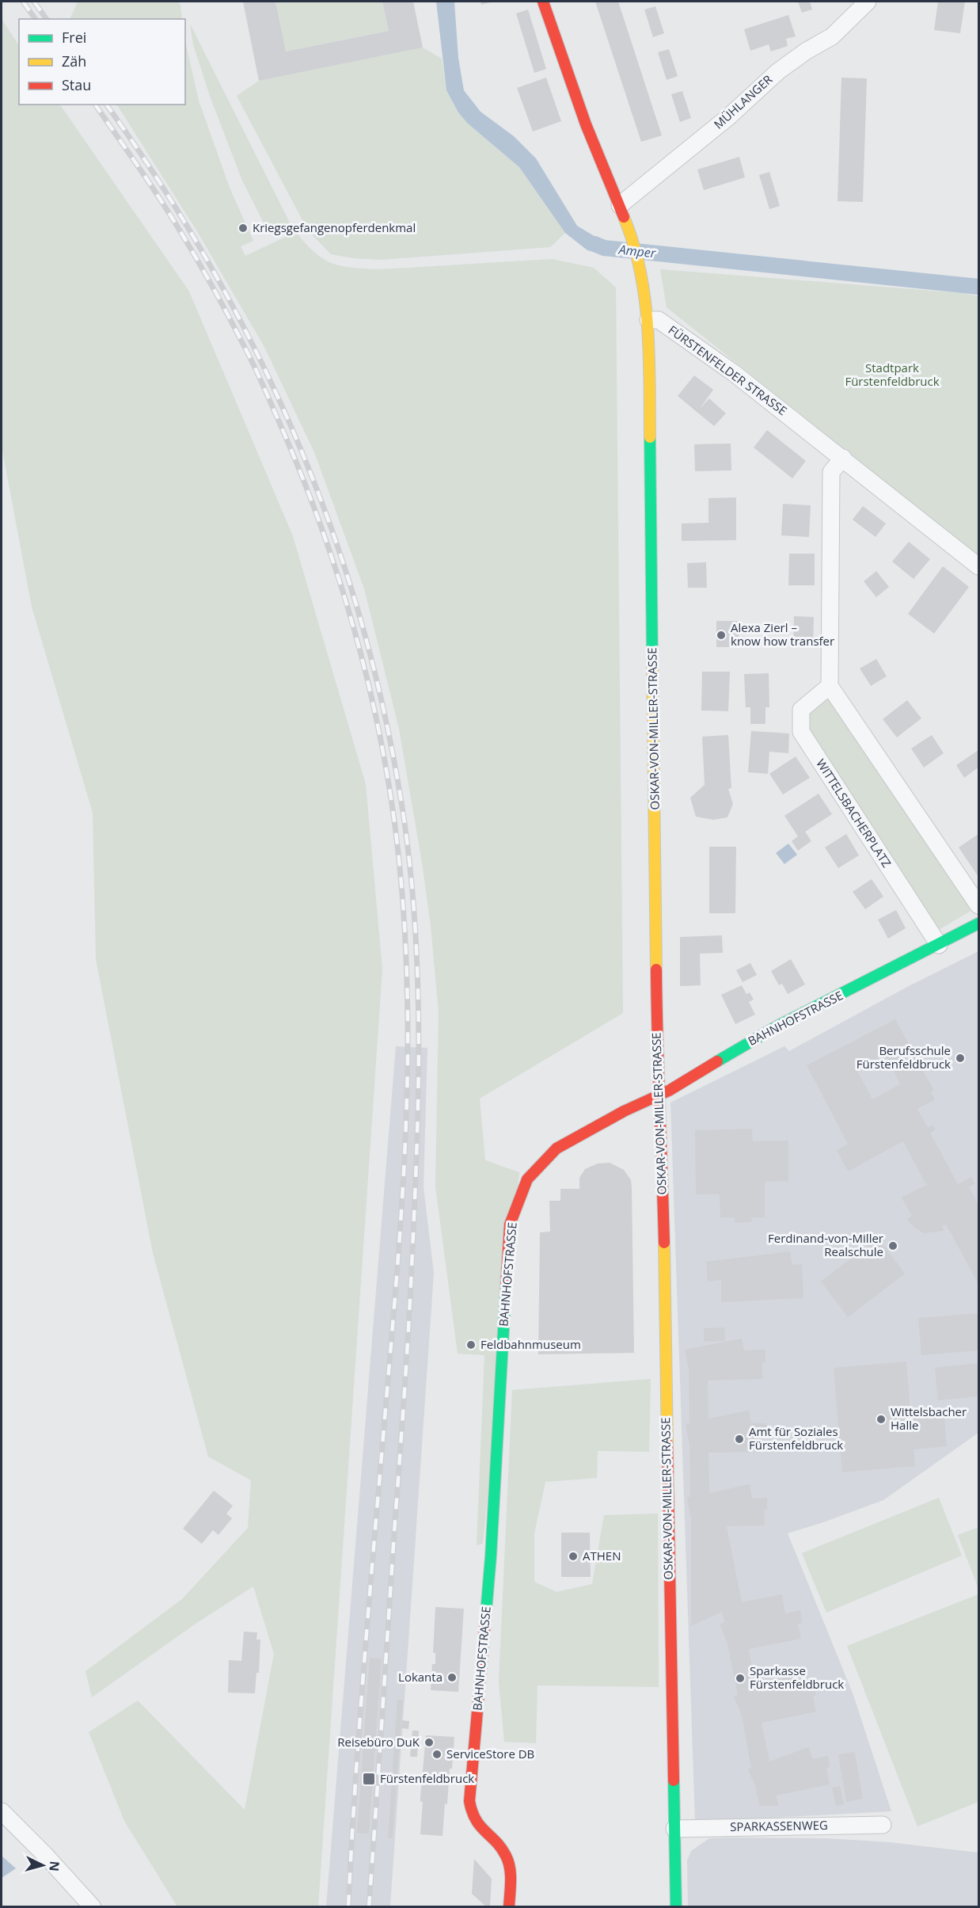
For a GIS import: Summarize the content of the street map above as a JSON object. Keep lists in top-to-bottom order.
{
  "streets": {
    "main road": ["OSKAR-VON-MILLER-STRASSE", "BAHNHOFSTRASSE"],
    "street": [
      "MÜHLANGER",
      "FÜRSTENFELDER STRASSE",
      "WITTELSBACHERPLATZ",
      "SPARKASSENWEG"
    ]
  },
  "crossings": [
    ["FÜRSTENFELDER STRASSE", "OSKAR-VON-MILLER-STRASSE"],
    ["OSKAR-VON-MILLER-STRASSE", "BAHNHOFSTRASSE"],
    ["OSKAR-VON-MILLER-STRASSE", "SPARKASSENWEG"],
    ["WITTELSBACHERPLATZ", "BAHNHOFSTRASSE"]
  ],
  "water": ["Amper"],
  "parks": ["Stadtpark Fürstenfeldbruck"],
  "places": {
    "other": [
      "Kriegsgefangenopferdenkmal",
      "Alexa Zierl – know how transfer",
      "Berufsschule Fürstenfeldbruck",
      "Ferdinand-von-Miller Realschule",
      "Feldbahnmuseum",
      "Wittelsbacher Halle",
      "Amt für Soziales Fürstenfeldbruck",
      "ATHEN",
      "Lokanta",
      "Sparkasse Fürstenfeldbruck",
      "Reisebüro DuK",
      "ServiceStore DB"
    ],
    "transit": ["Fürstenfeldbruck"]
  },
  "legend": ["Frei", "Zäh", "Stau"],
  "north": "right"
}
